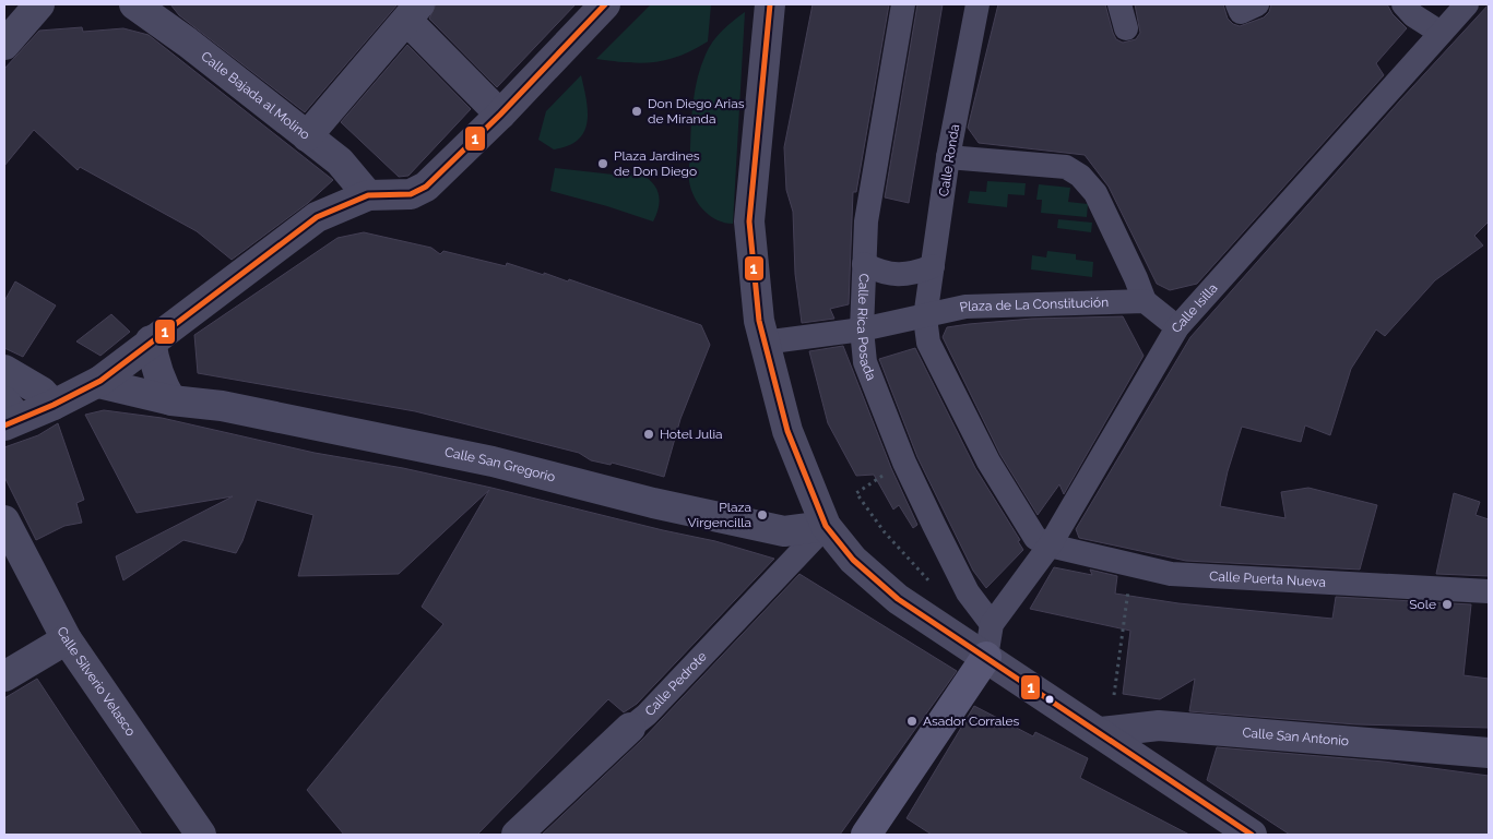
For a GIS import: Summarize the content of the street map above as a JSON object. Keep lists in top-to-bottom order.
{
  "streets": {
    "street": [
      "Calle Bajada al Molino",
      "Calle Ronda",
      "Plaza de La Constitución",
      "Calle Isilla",
      "Calle Rica Posada",
      "Calle San Gregorio",
      "Calle Puerta Nueva",
      "Calle Silverio Velasco",
      "Calle Pedrote",
      "Calle San Antonio"
    ]
  },
  "crossings": [
    ["Calle Ronda", "Plaza de La Constitución"],
    ["Calle Ronda", "Calle Isilla"],
    ["Calle Ronda", "Calle Puerta Nueva"],
    ["Calle Isilla", "Calle Rica Posada"],
    ["Calle Isilla", "Calle Puerta Nueva"],
    ["Calle San Gregorio", "Calle Pedrote"]
  ],
  "places": [
    "Don Diego Arias de Miranda",
    "Plaza Jardines de Don Diego",
    "Hotel Julia",
    "Plaza Virgencilla",
    "Sole",
    "Asador Corrales"
  ],
  "lines": ["transit line 1"]
}
